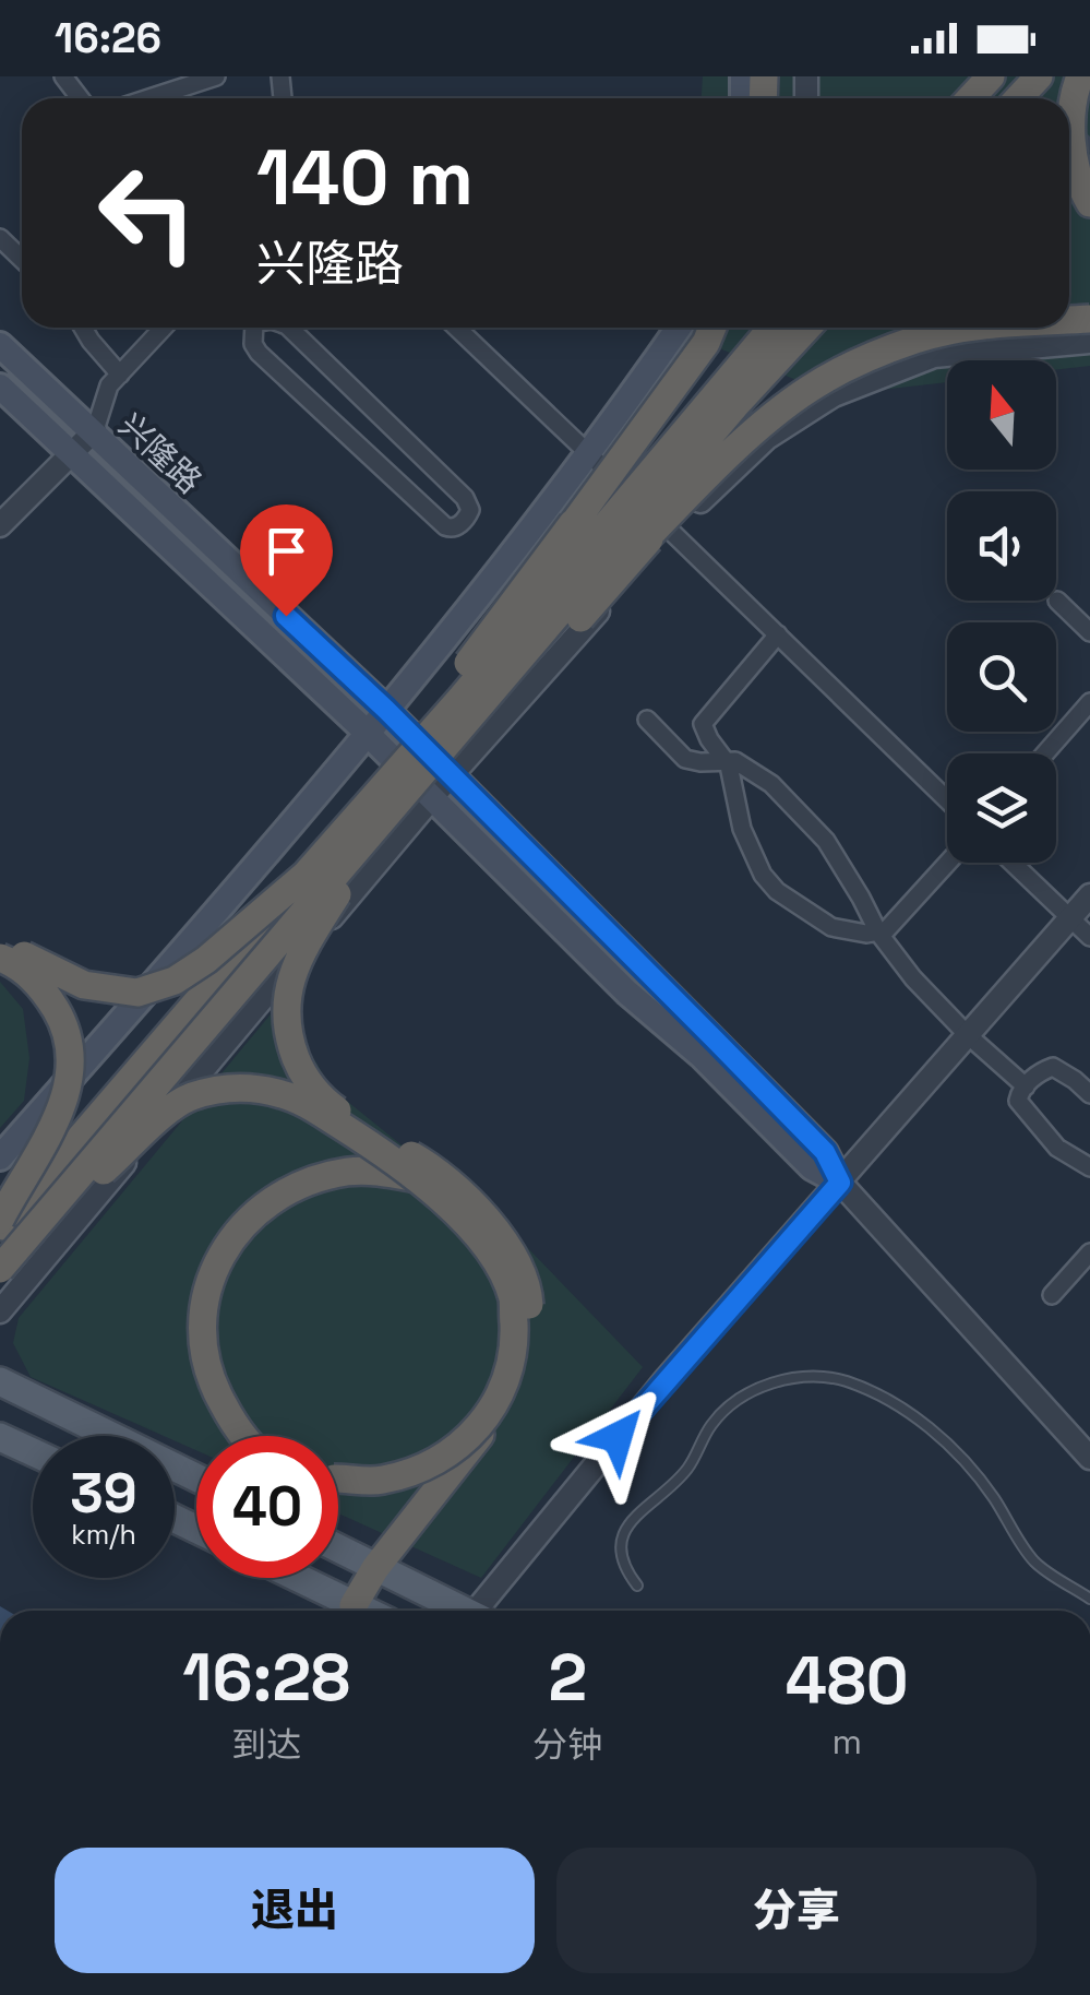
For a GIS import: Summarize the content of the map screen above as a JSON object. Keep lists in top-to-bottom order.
{
  "streets": {
    "main road": ["兴隆路"]
  },
  "north": "top",
  "page": {
    "status": "16:26",
    "turn": ["140 m", "兴隆路"],
    "speed": "39 km/h",
    "limit": "40",
    "eta": [
      "16:28",
      "到达",
      "2",
      "分钟",
      "480",
      "m"
    ],
    "buttons": ["退出", "分享"]
  }
}
